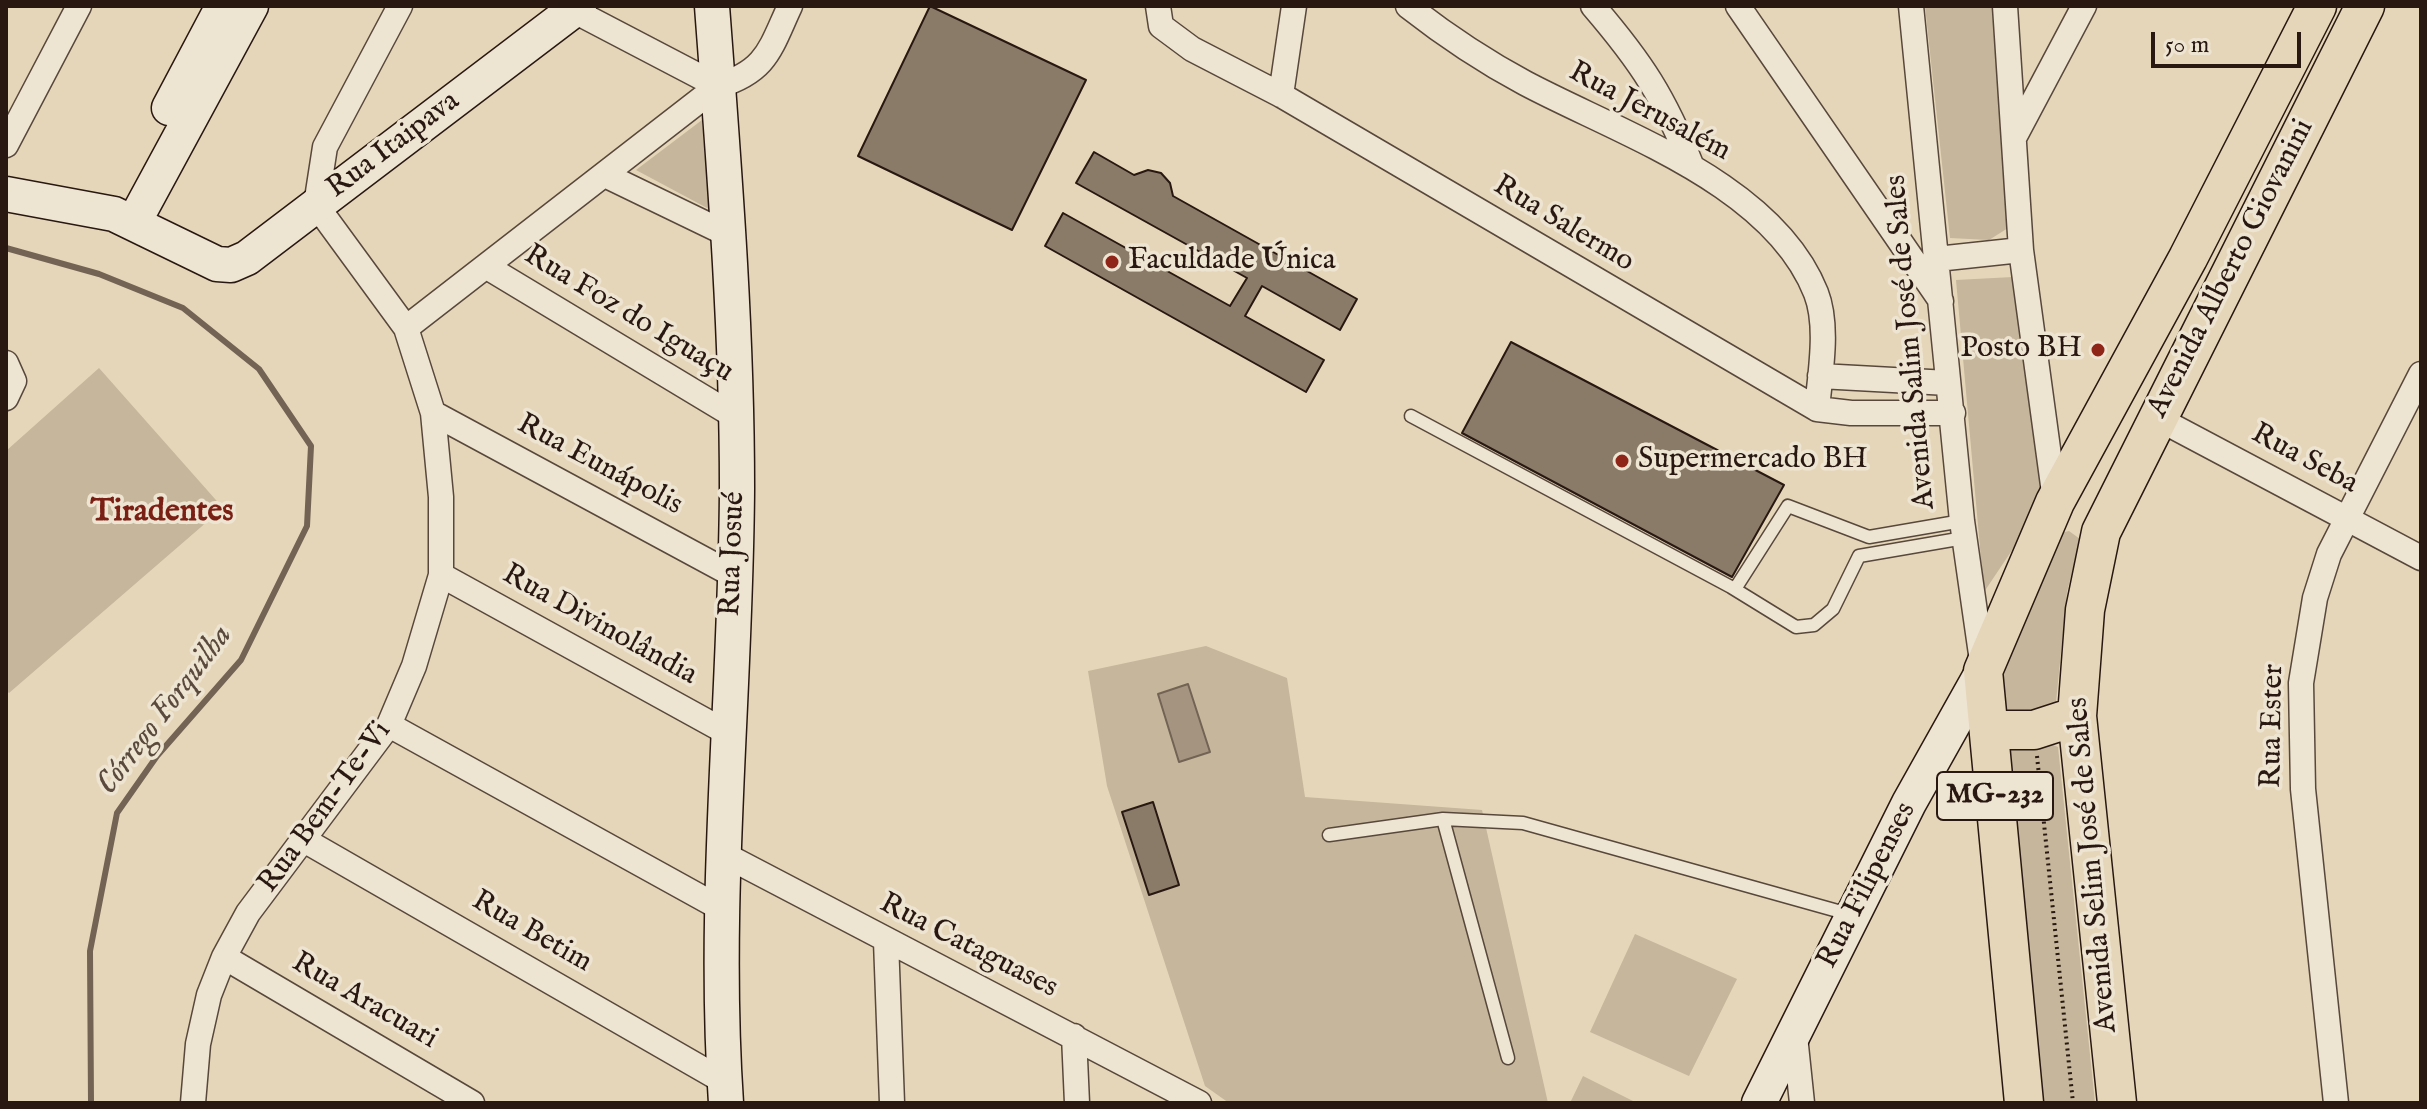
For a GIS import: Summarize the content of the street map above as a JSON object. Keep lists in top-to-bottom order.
{
  "streets": {
    "main road": ["Avenida Alberto Giovanini", "MG-232", "Avenida Selim José de Sales"],
    "street": [
      "Rua Jerusalém",
      "Rua Itaipava",
      "Rua Salermo",
      "Rua Foz do Iguaçu",
      "Avenida Salim José de Sales",
      "Rua Seba",
      "Rua Eunápolis",
      "Rua Josué",
      "Rua Divinolândia",
      "Rua Ester",
      "Rua Bem-Te-Vi",
      "Rua Filipenses",
      "Rua Betim",
      "Rua Cataguases",
      "Rua Aracuari"
    ]
  },
  "crossings": [
    ["Rua Jerusalém", "Rua Salermo"],
    ["Rua Itaipava", "Rua Bem-Te-Vi"],
    ["Rua Salermo", "Avenida Salim José de Sales"],
    ["Avenida Alberto Giovanini", "Rua Seba"],
    ["Avenida Alberto Giovanini", "MG-232"],
    ["Avenida Alberto Giovanini", "Avenida Selim José de Sales"],
    ["Rua Foz do Iguaçu", "Rua Josué"],
    ["Avenida Salim José de Sales", "MG-232"],
    ["Avenida Salim José de Sales", "Rua Filipenses"],
    ["Rua Seba", "Rua Ester"],
    ["Rua Eunápolis", "Rua Josué"],
    ["Rua Eunápolis", "Rua Bem-Te-Vi"],
    ["Rua Josué", "Rua Divinolândia"],
    ["Rua Josué", "Rua Betim"],
    ["Rua Josué", "Rua Cataguases"],
    ["Rua Divinolândia", "Rua Bem-Te-Vi"],
    ["MG-232", "Rua Filipenses"],
    ["Rua Bem-Te-Vi", "Rua Betim"],
    ["Rua Bem-Te-Vi", "Rua Aracuari"]
  ],
  "districts": ["Tiradentes"],
  "water": ["Córrego Forquilha"],
  "places": ["Faculdade Única", "Posto BH", "Supermercado BH"],
  "scale_bar": "50 m"
}
